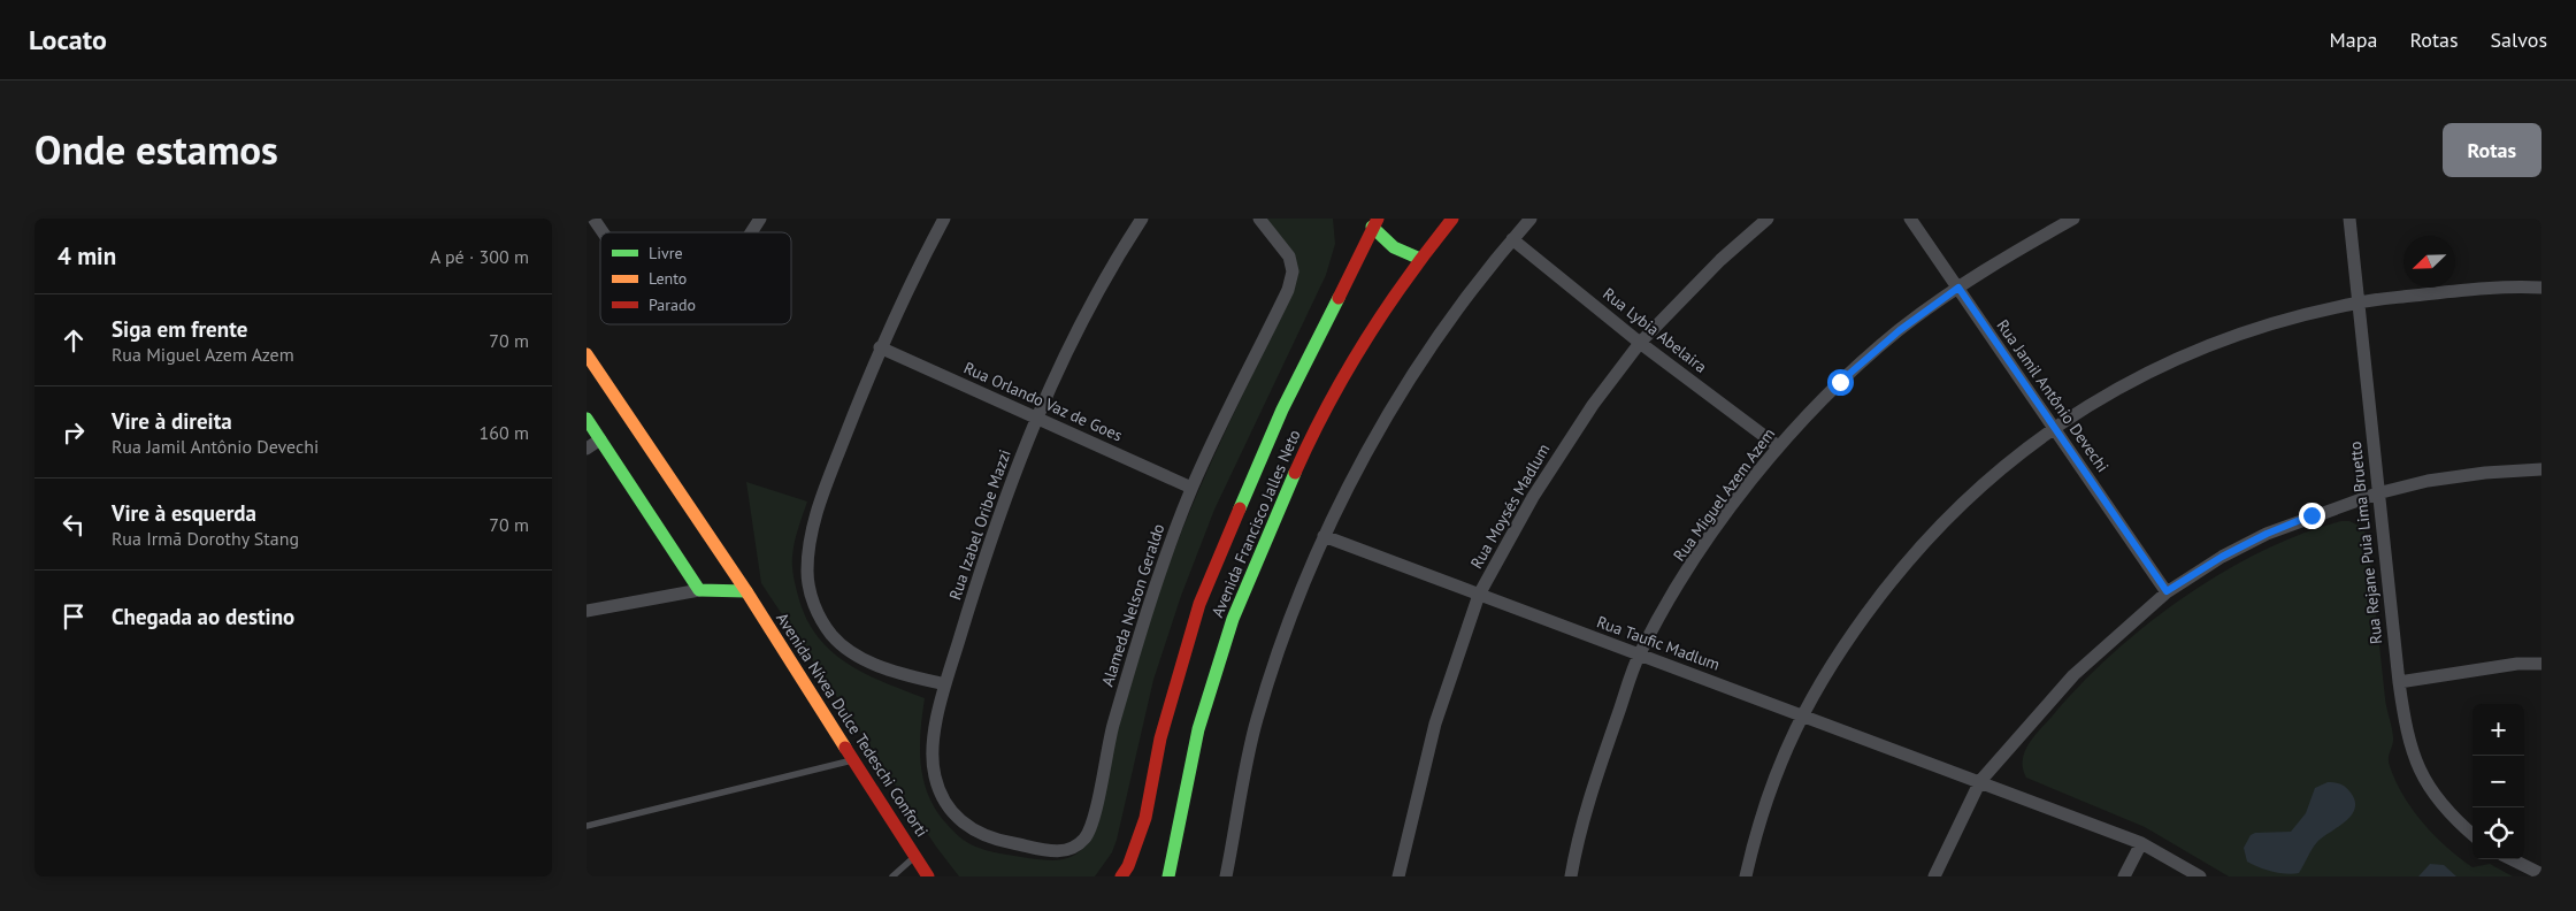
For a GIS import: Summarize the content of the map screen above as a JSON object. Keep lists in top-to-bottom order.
{
  "streets": {
    "street": [
      "Rua Lybia Abelaira",
      "Rua Jamil Antônio Devechi",
      "Rua Orlando Vaz de Goes",
      "Rua Miguel Azem Azem",
      "Rua Moysés Madlum",
      "Avenida Francisco Jalles Neto",
      "Rua Izabel Oribe Mazzi",
      "Rua Rejane Puia Lima Bruetto",
      "Alameda Nelson Geraldo",
      "Rua Taufic Madlum",
      "Avenida Nívea Dulce Tedeschi Conforti"
    ]
  },
  "crossings": [
    ["Rua Lybia Abelaira", "Rua Miguel Azem Azem"],
    ["Rua Lybia Abelaira", "Rua Moysés Madlum"],
    ["Rua Jamil Antônio Devechi", "Rua Miguel Azem Azem"],
    ["Rua Orlando Vaz de Goes", "Rua Izabel Oribe Mazzi"],
    ["Rua Orlando Vaz de Goes", "Alameda Nelson Geraldo"],
    ["Rua Miguel Azem Azem", "Rua Taufic Madlum"],
    ["Rua Moysés Madlum", "Rua Taufic Madlum"],
    ["Rua Izabel Oribe Mazzi", "Alameda Nelson Geraldo"]
  ],
  "legend": ["Livre", "Lento", "Parado"],
  "north": "bottom left",
  "page": {
    "header": "Locato",
    "nav": ["Mapa", "Rotas", "Salvos"],
    "title": "Onde estamos",
    "buttons": "Rotas",
    "heading": ["4 min", "A pé · 300 m"],
    "list": [
      ["Siga em frente", "Rua Miguel Azem Azem", "70 m"],
      ["Vire à direita", "Rua Jamil Antônio Devechi", "160 m"],
      ["Vire à esquerda", "Rua Irmã Dorothy Stang", "70 m"],
      "Chegada ao destino"
    ],
    "map_buttons": ["+", "−"]
  }
}
